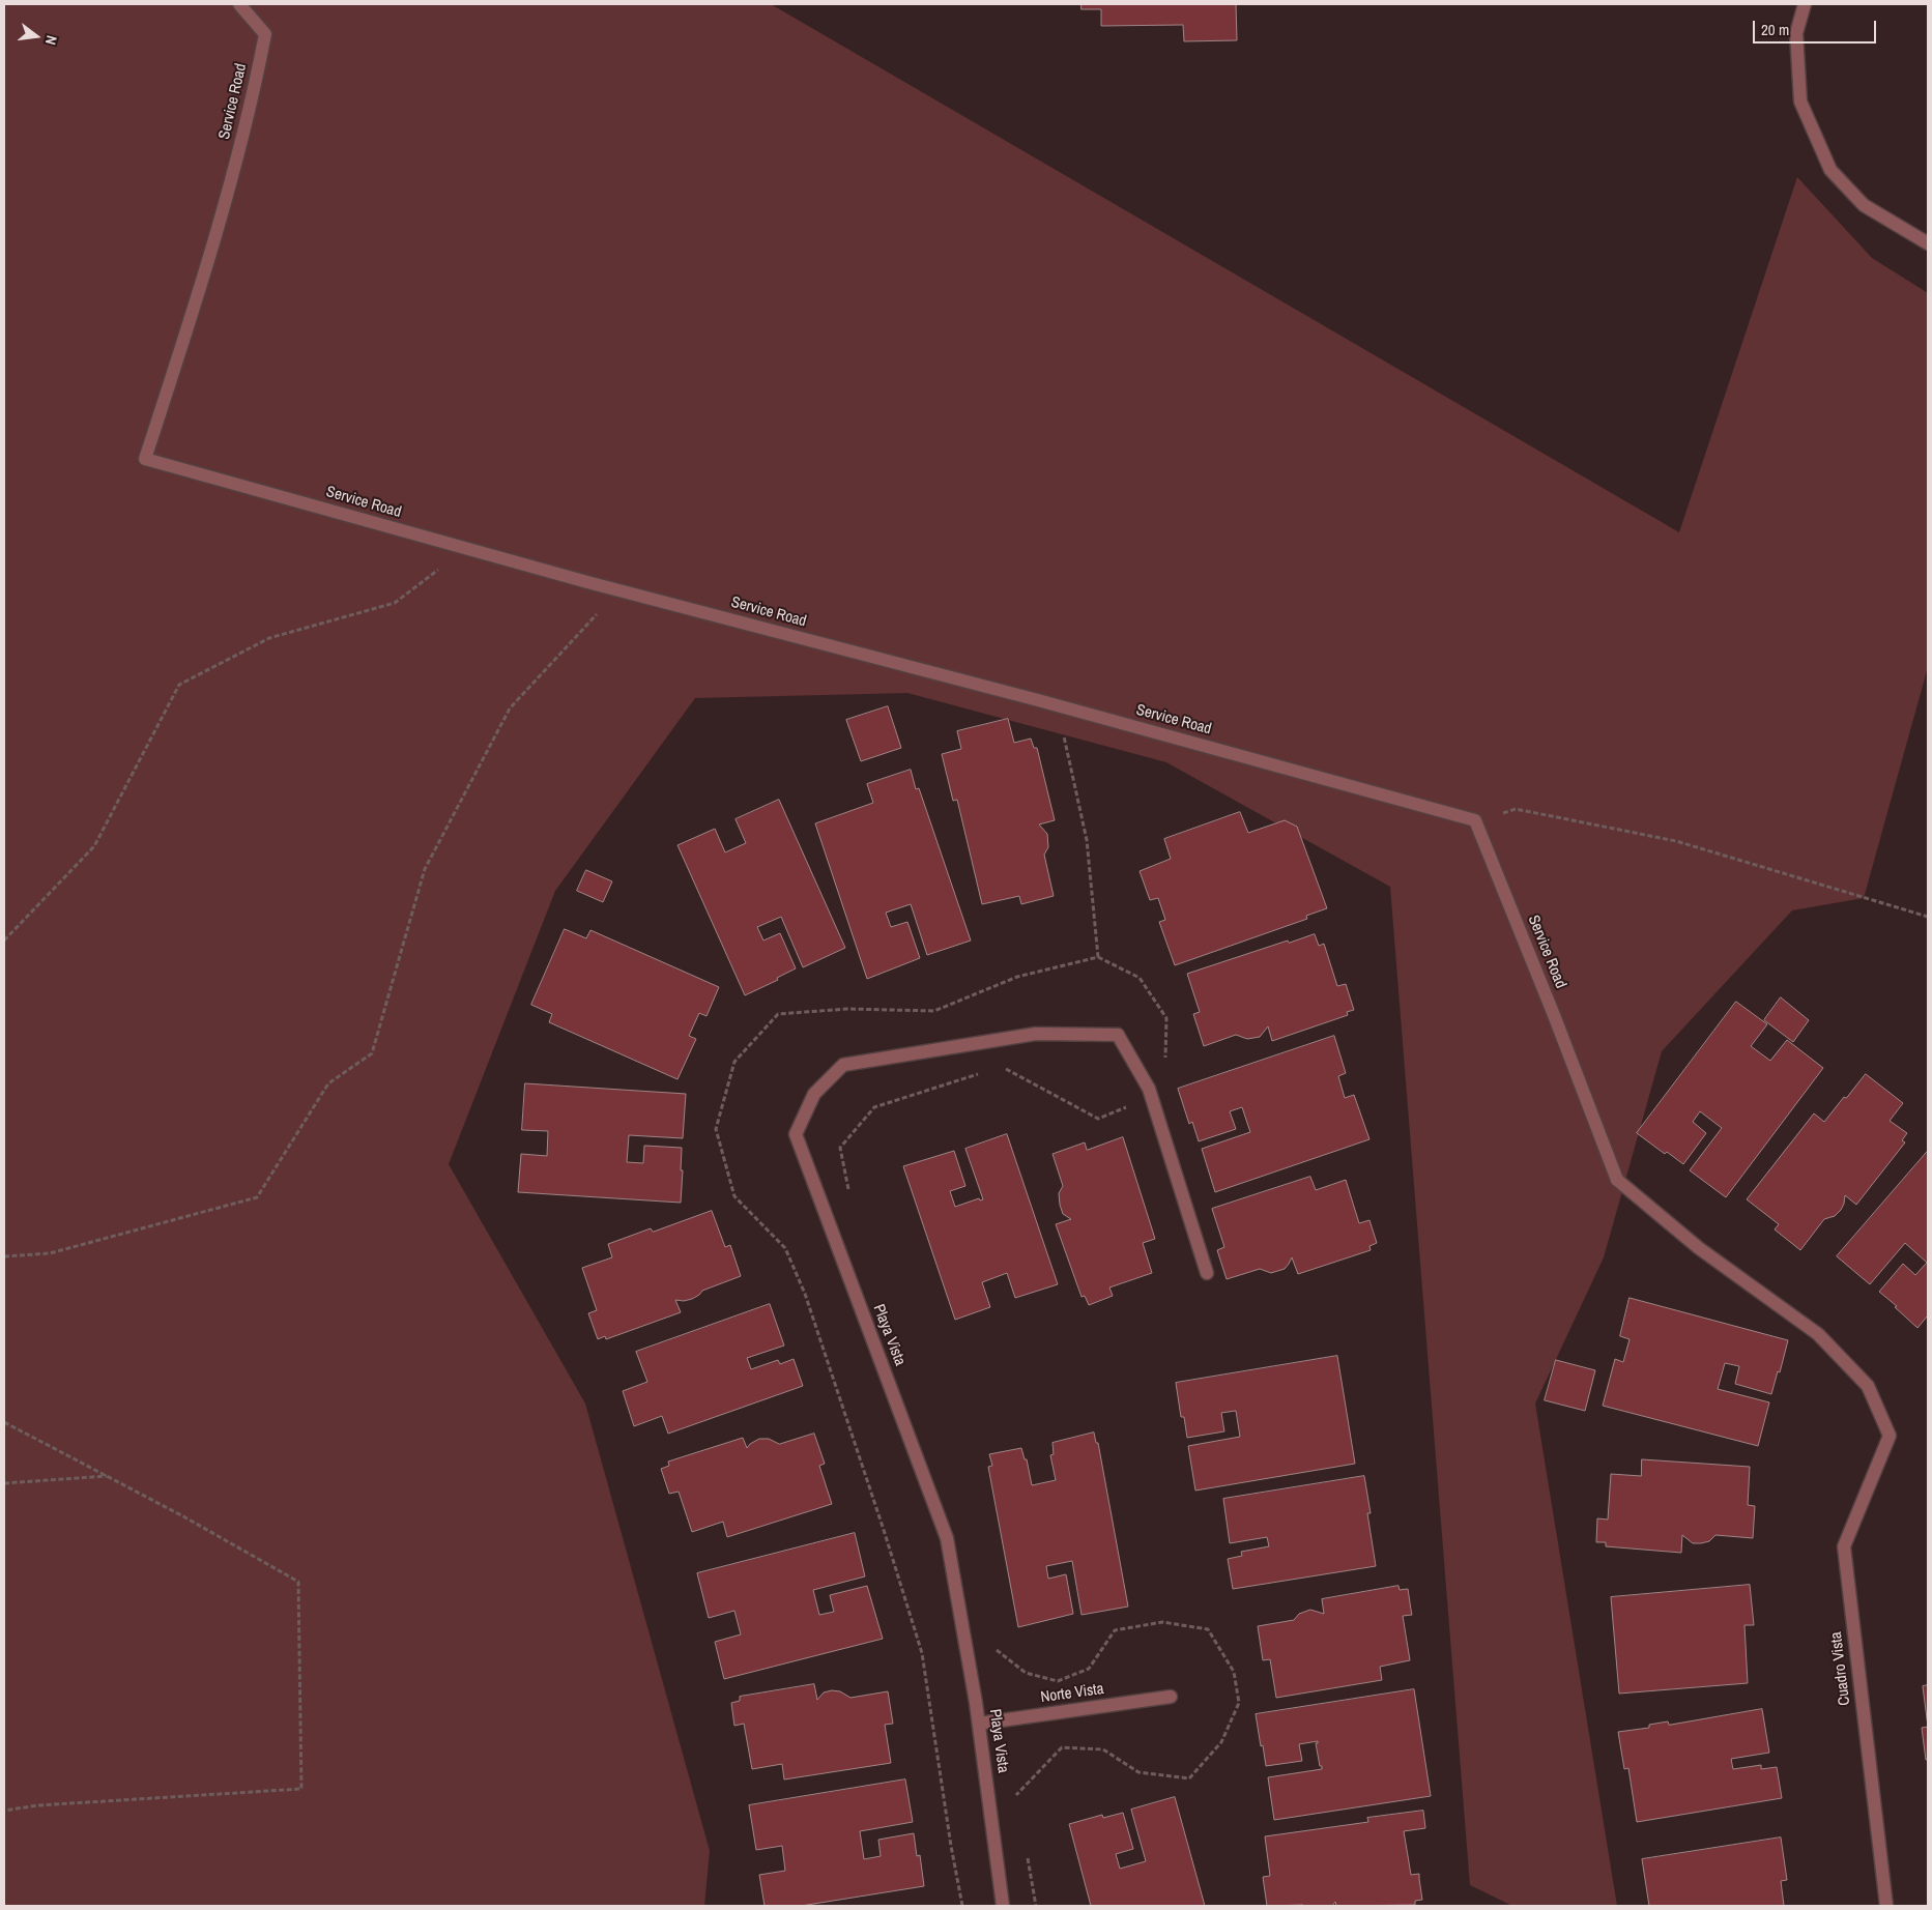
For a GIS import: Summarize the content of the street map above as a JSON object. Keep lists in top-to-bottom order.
{
  "streets": {
    "street": [
      "Service Road",
      "Playa Vista",
      "Cuadro Vista",
      "Norte Vista"
    ]
  },
  "crossings": [
    ["Service Road", "Cuadro Vista"],
    ["Playa Vista", "Norte Vista"]
  ],
  "scale_bar": "20 m",
  "north": "right"
}
